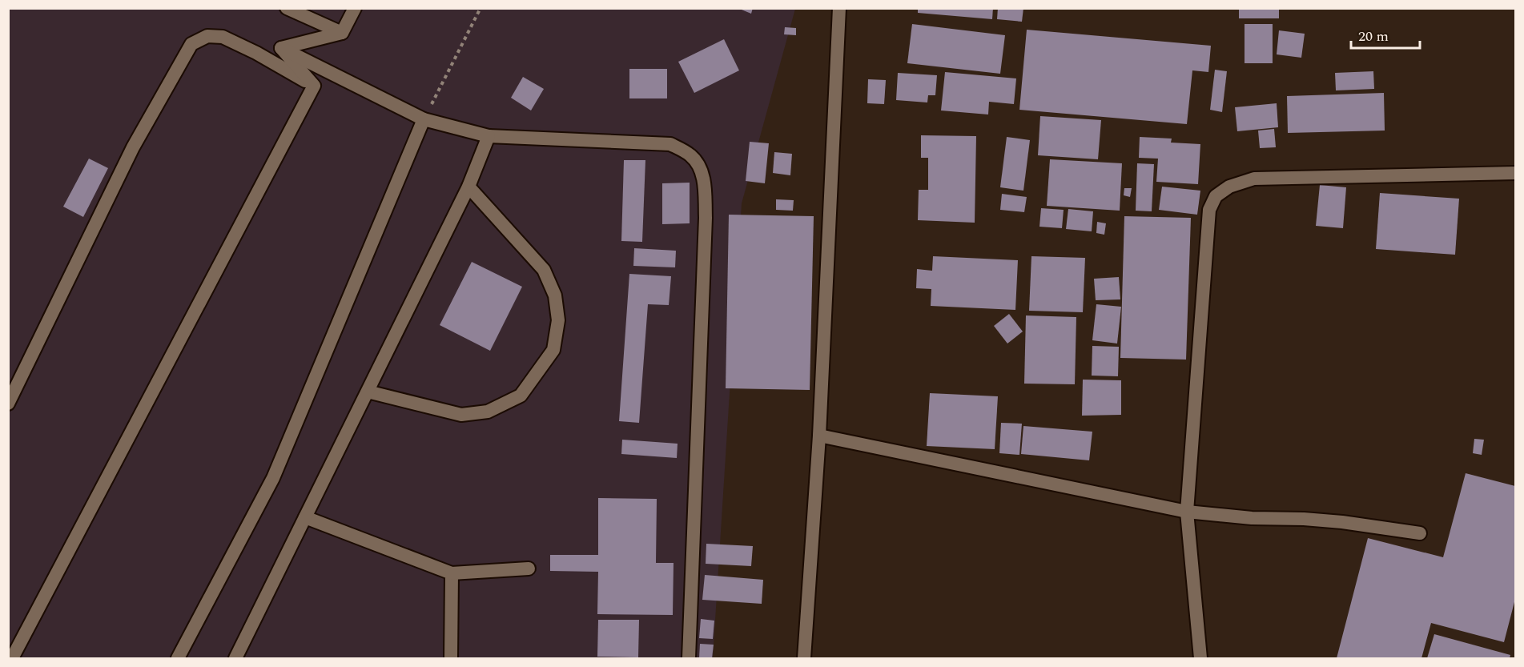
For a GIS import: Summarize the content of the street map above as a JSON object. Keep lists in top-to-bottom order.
{
  "scale_bar": "20 m"
}
